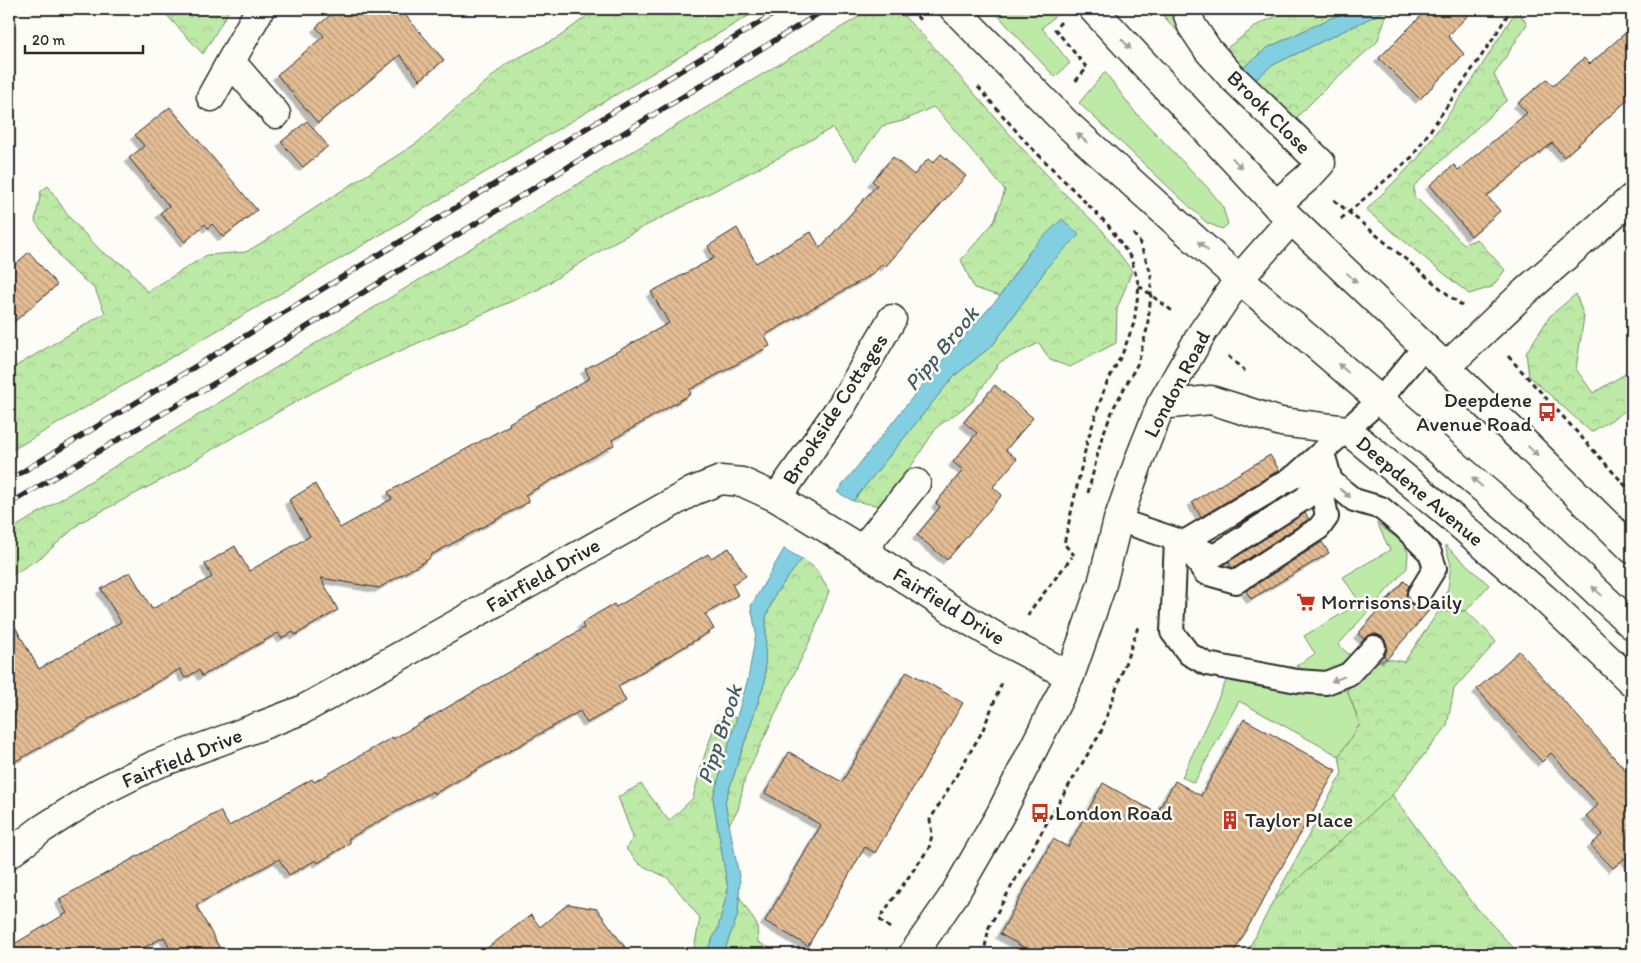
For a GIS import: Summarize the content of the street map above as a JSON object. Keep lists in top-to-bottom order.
{
  "streets": {
    "main road": [
      "Brook Close",
      "London Road",
      "Brookside Cottages",
      "Deepdene Avenue",
      "Fairfield Drive"
    ]
  },
  "crossings": [
    ["Brook Close", "London Road"],
    ["London Road", "Deepdene Avenue"],
    ["London Road", "Fairfield Drive"],
    ["Brookside Cottages", "Fairfield Drive"]
  ],
  "water": ["Pipp Brook"],
  "places": {
    "bus stop": ["Deepdene Avenue Road", "London Road"],
    "supermarket": ["Morrisons Daily"],
    "building": ["Taylor Place"]
  },
  "scale_bar": "20 m"
}
